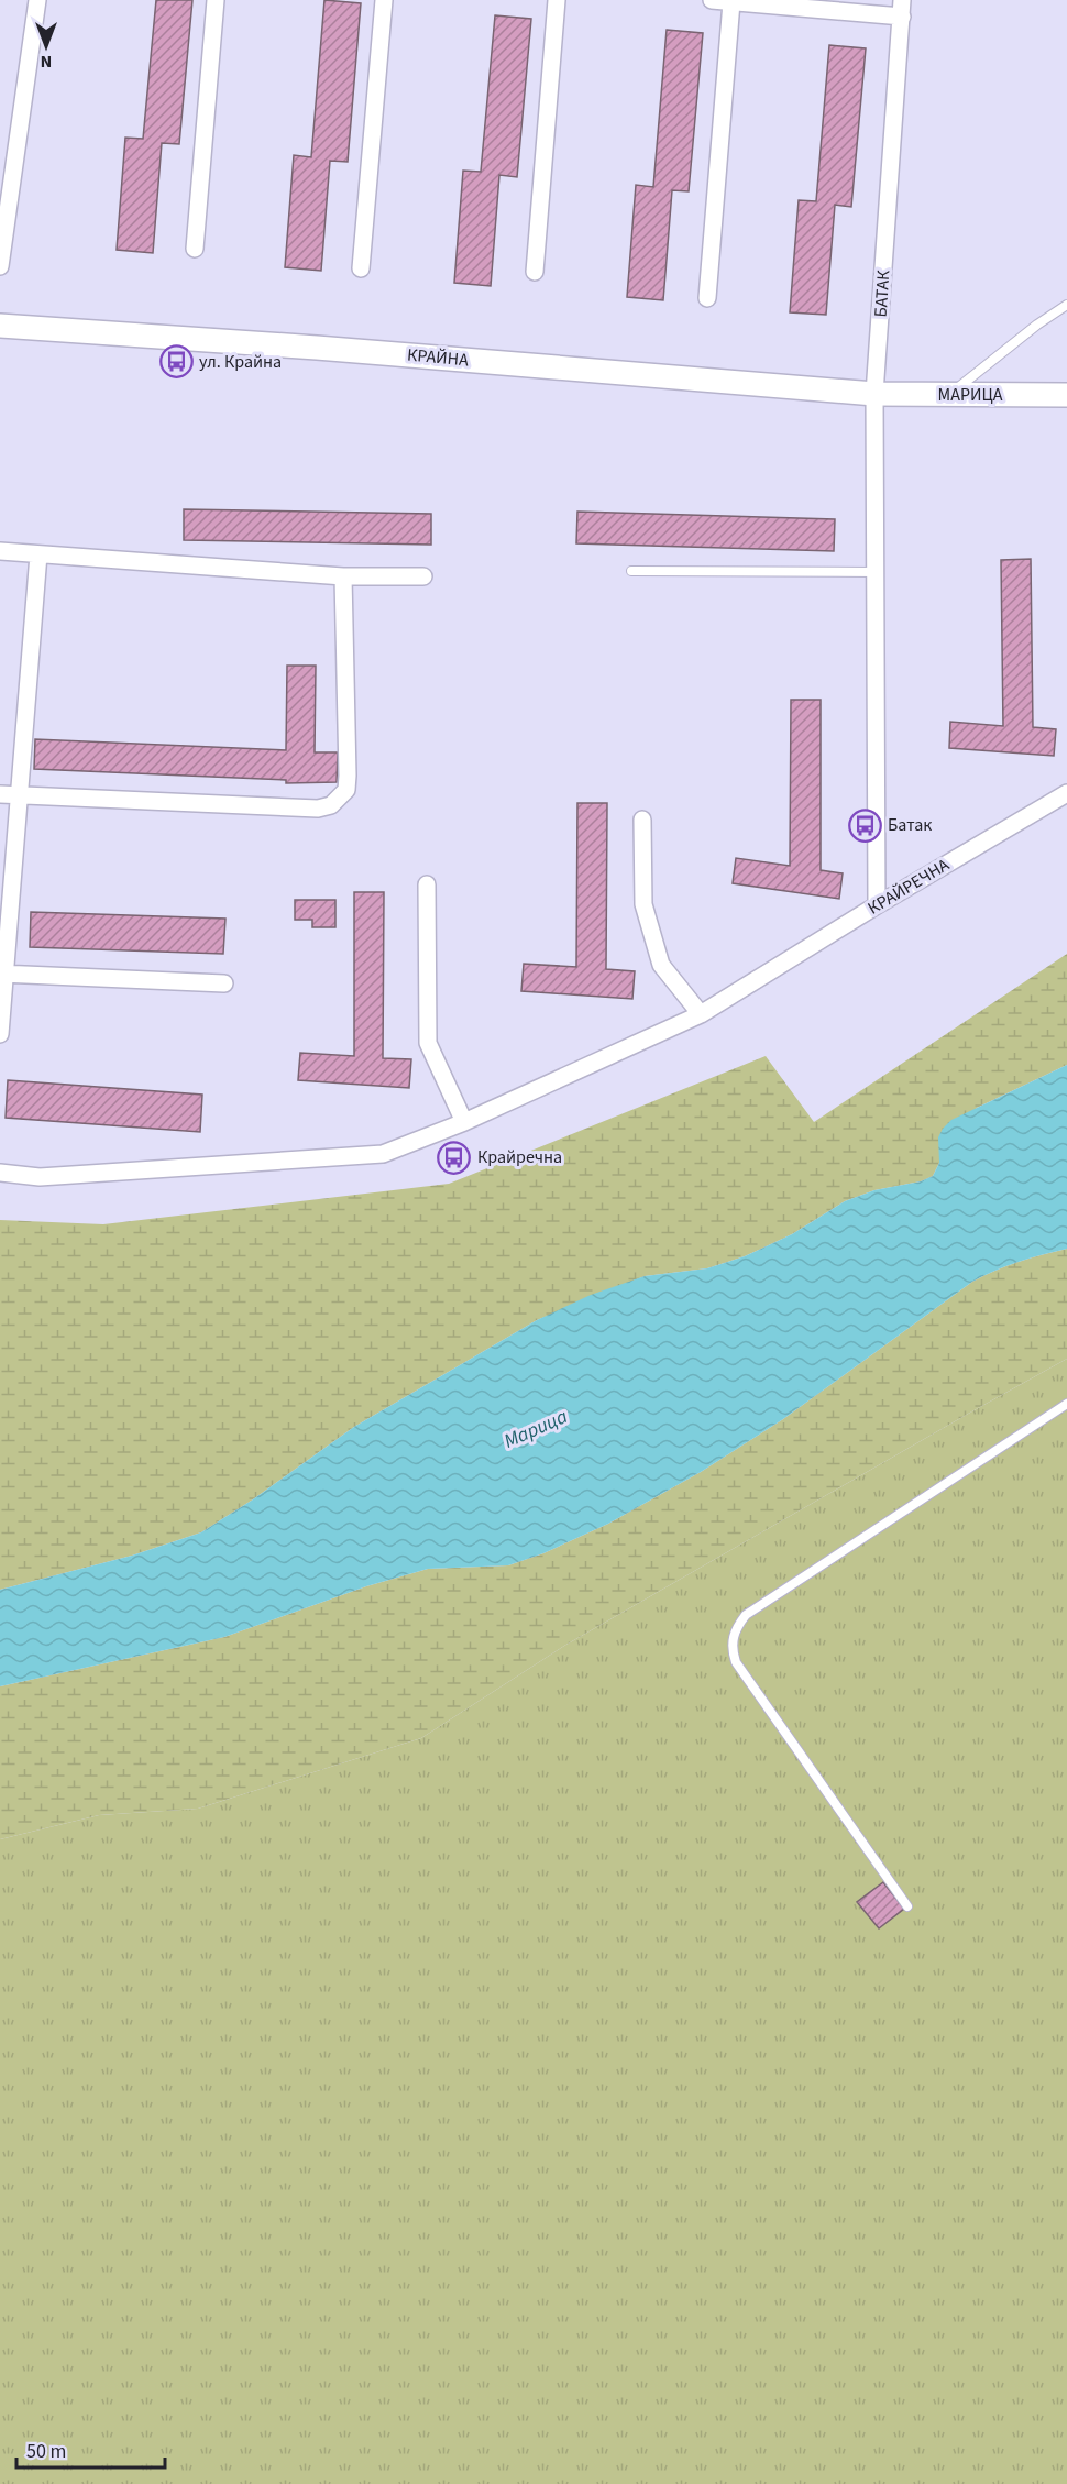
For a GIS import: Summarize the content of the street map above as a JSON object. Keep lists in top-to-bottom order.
{
  "streets": {
    "street": [
      "БАТАК",
      "КРАЙНА",
      "МАРИЦА",
      "КРАЙРЕЧНА"
    ]
  },
  "crossings": [
    ["БАТАК", "КРАЙНА"],
    ["БАТАК", "МАРИЦА"],
    ["БАТАК", "КРАЙРЕЧНА"],
    ["КРАЙНА", "МАРИЦА"]
  ],
  "water": ["Марица"],
  "places": {
    "bus stop": ["ул. Крайна", "Батак", "Крайречна"]
  },
  "scale_bar": "50 m",
  "north": "bottom"
}
